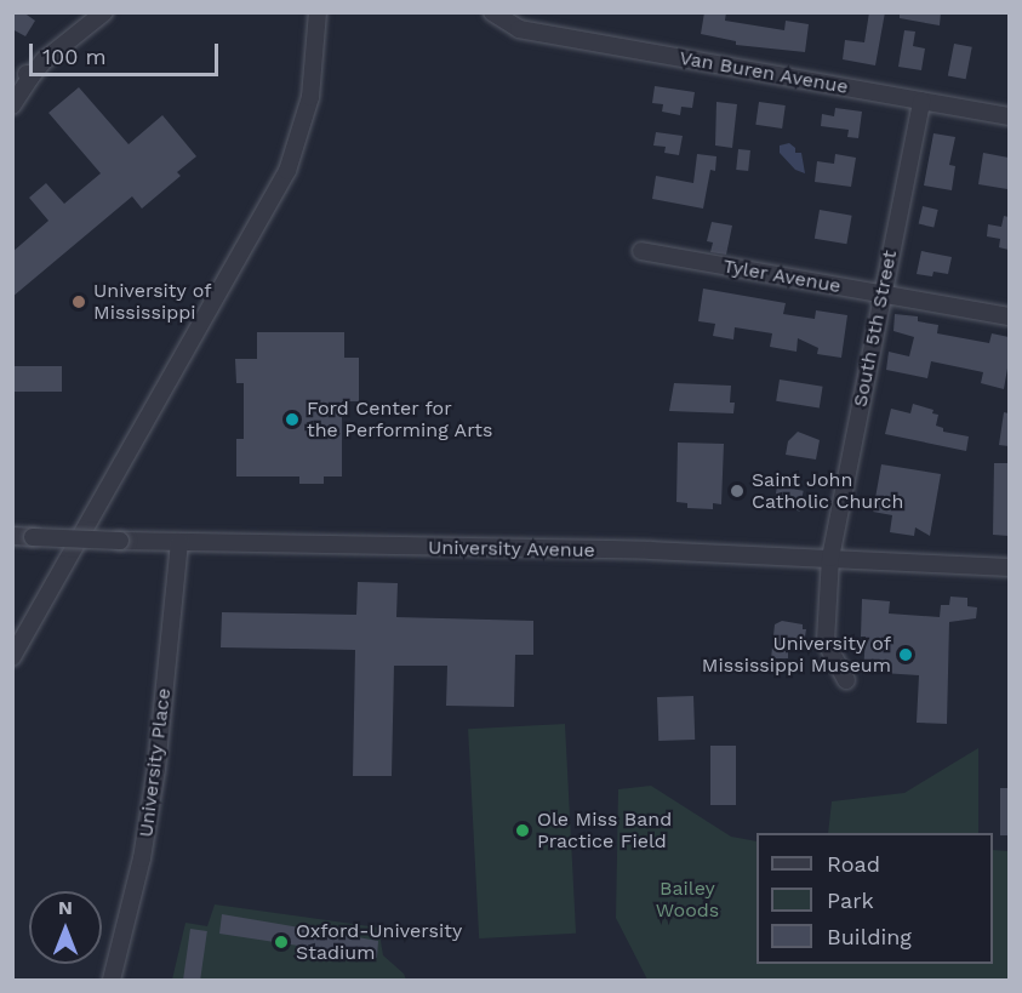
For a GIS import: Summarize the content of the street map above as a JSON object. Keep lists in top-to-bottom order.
{
  "streets": {
    "street": [
      "Van Buren Avenue",
      "Tyler Avenue",
      "South 5th Street",
      "University Avenue",
      "University Place"
    ]
  },
  "crossings": [
    ["Van Buren Avenue", "South 5th Street"],
    ["Tyler Avenue", "South 5th Street"],
    ["South 5th Street", "University Avenue"],
    ["University Avenue", "University Place"]
  ],
  "parks": ["Bailey Woods"],
  "places": [
    "University of Mississippi",
    "Ford Center for the Performing Arts",
    "Saint John Catholic Church",
    "University of Mississippi Museum",
    "Ole Miss Band Practice Field",
    "Oxford-University Stadium"
  ],
  "legend": ["Road", "Park", "Building"],
  "scale_bar": "100 m",
  "north": "top"
}
